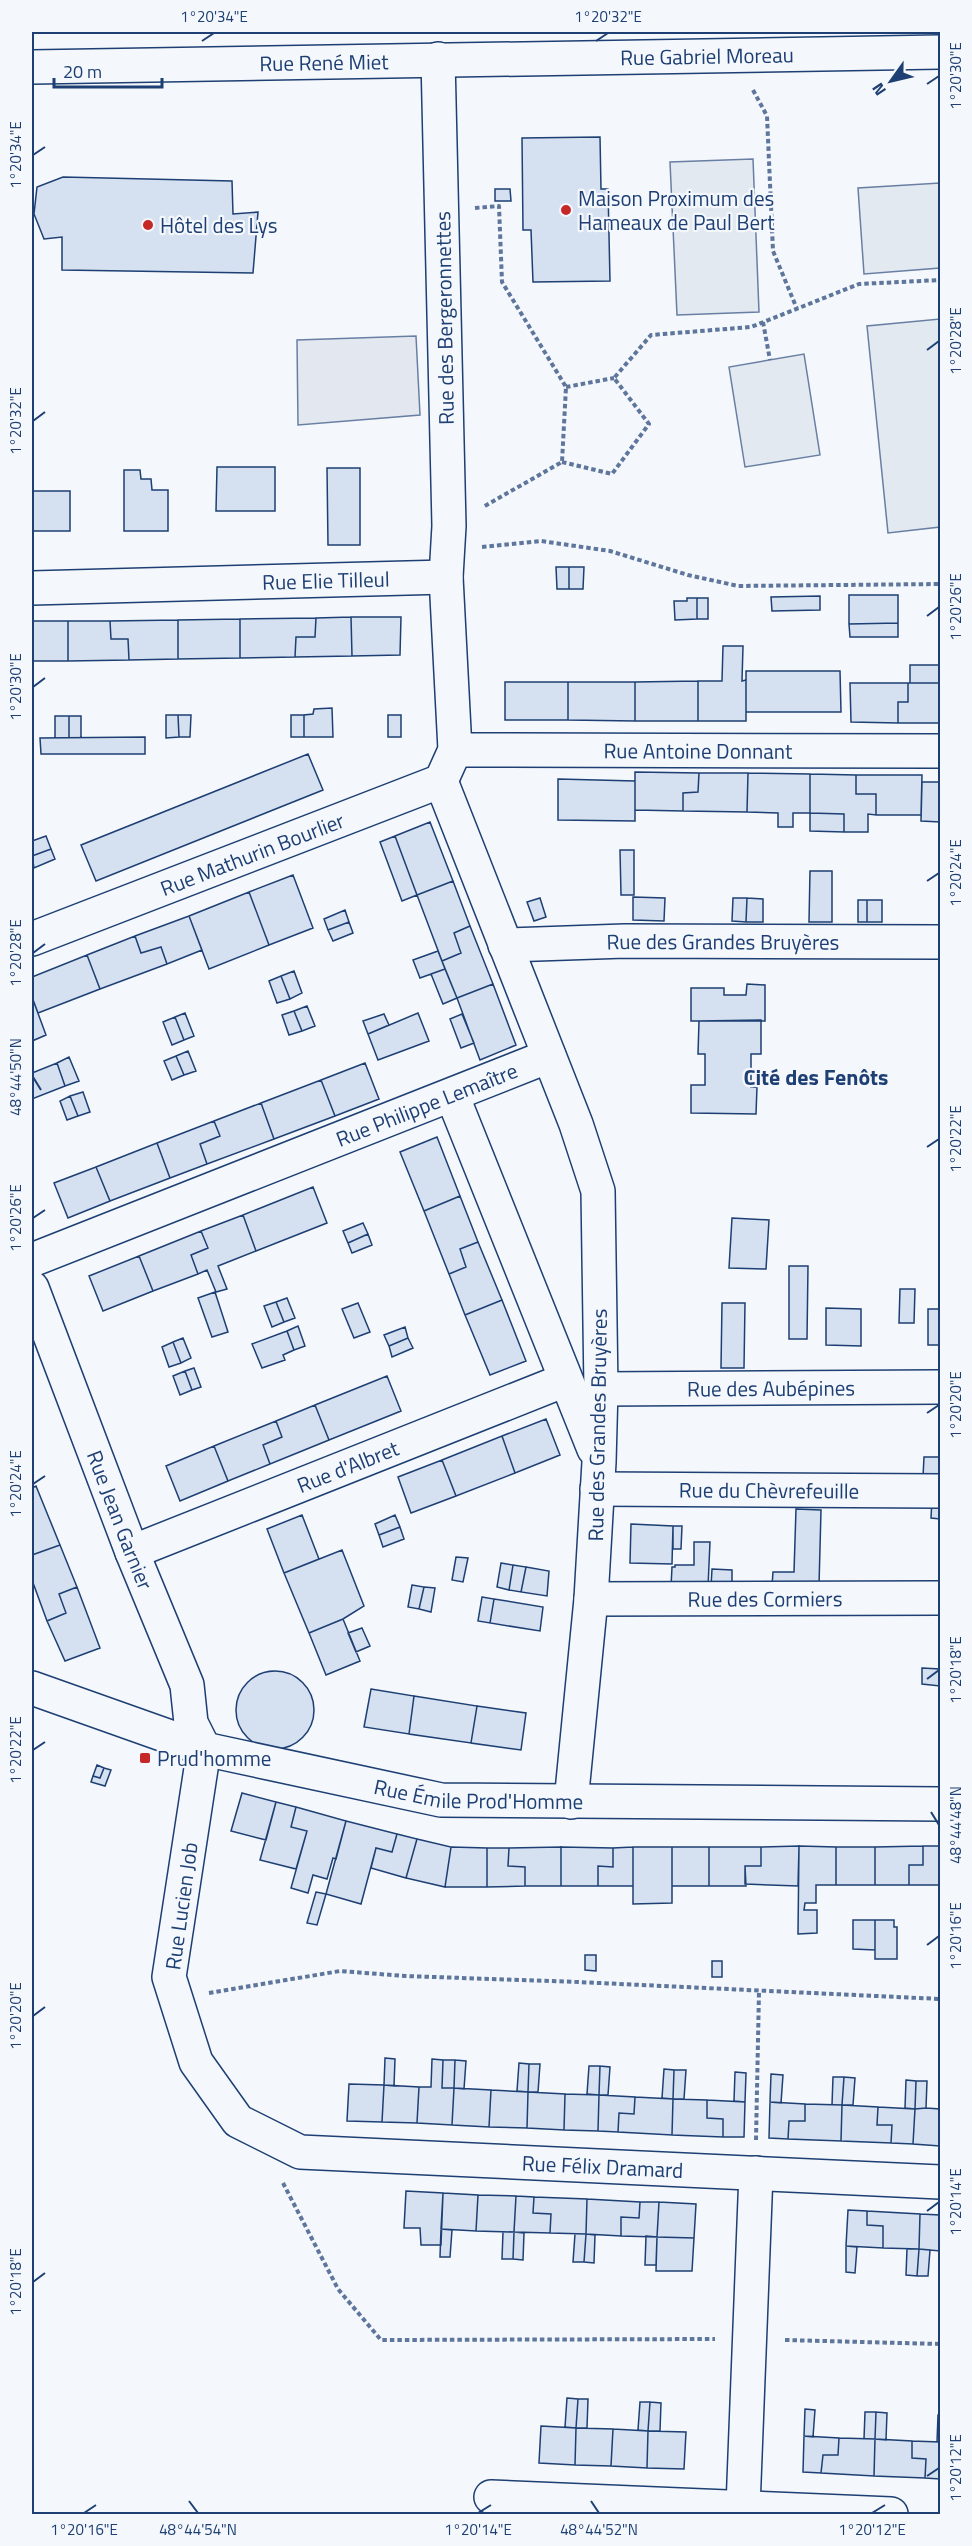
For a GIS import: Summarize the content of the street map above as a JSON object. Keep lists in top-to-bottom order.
{
  "streets": {
    "street": [
      "Rue Gabriel Moreau",
      "Rue René Miet",
      "Rue des Bergeronnettes",
      "Rue Elie Tilleul",
      "Rue Antoine Donnant",
      "Rue Mathurin Bourlier",
      "Rue des Grandes Bruyères",
      "Rue Philippe Lemaître",
      "Rue des Aubépines",
      "Rue d'Albret",
      "Rue du Chèvrefeuille",
      "Rue Jean Garnier",
      "Rue des Cormiers",
      "Rue Émile Prod'Homme",
      "Rue Lucien Job",
      "Rue Félix Dramard"
    ]
  },
  "crossings": [
    ["Rue Gabriel Moreau", "Rue René Miet"],
    ["Rue Gabriel Moreau", "Rue des Bergeronnettes"],
    ["Rue René Miet", "Rue des Bergeronnettes"],
    ["Rue des Bergeronnettes", "Rue Elie Tilleul"],
    ["Rue des Grandes Bruyères", "Rue Philippe Lemaître"],
    ["Rue des Grandes Bruyères", "Rue des Aubépines"],
    ["Rue des Grandes Bruyères", "Rue du Chèvrefeuille"],
    ["Rue des Grandes Bruyères", "Rue des Cormiers"],
    ["Rue des Grandes Bruyères", "Rue Émile Prod'Homme"],
    ["Rue d'Albret", "Rue Jean Garnier"],
    ["Rue Jean Garnier", "Rue Émile Prod'Homme"],
    ["Rue Jean Garnier", "Rue Lucien Job"],
    ["Rue Émile Prod'Homme", "Rue Lucien Job"],
    ["Rue Lucien Job", "Rue Félix Dramard"]
  ],
  "districts": ["Cité des Fenôts"],
  "places": {
    "other": ["Maison Proximum des Hameaux de Paul Bert", "Hôtel des Lys"],
    "transit": ["Prud'homme"]
  },
  "scale_bar": "20 m",
  "north": "bottom left",
  "coordinates": [
    "1°20'34\"E",
    "1°20'32\"E",
    "1°20'30\"E",
    "1°20'28\"E",
    "1°20'26\"E",
    "1°20'24\"E",
    "48°44'50\"N",
    "1°20'22\"E",
    "1°20'20\"E",
    "1°20'18\"E",
    "48°44'48\"N",
    "1°20'16\"E",
    "1°20'14\"E",
    "1°20'12\"E",
    "48°44'54\"N",
    "48°44'52\"N"
  ]
}
